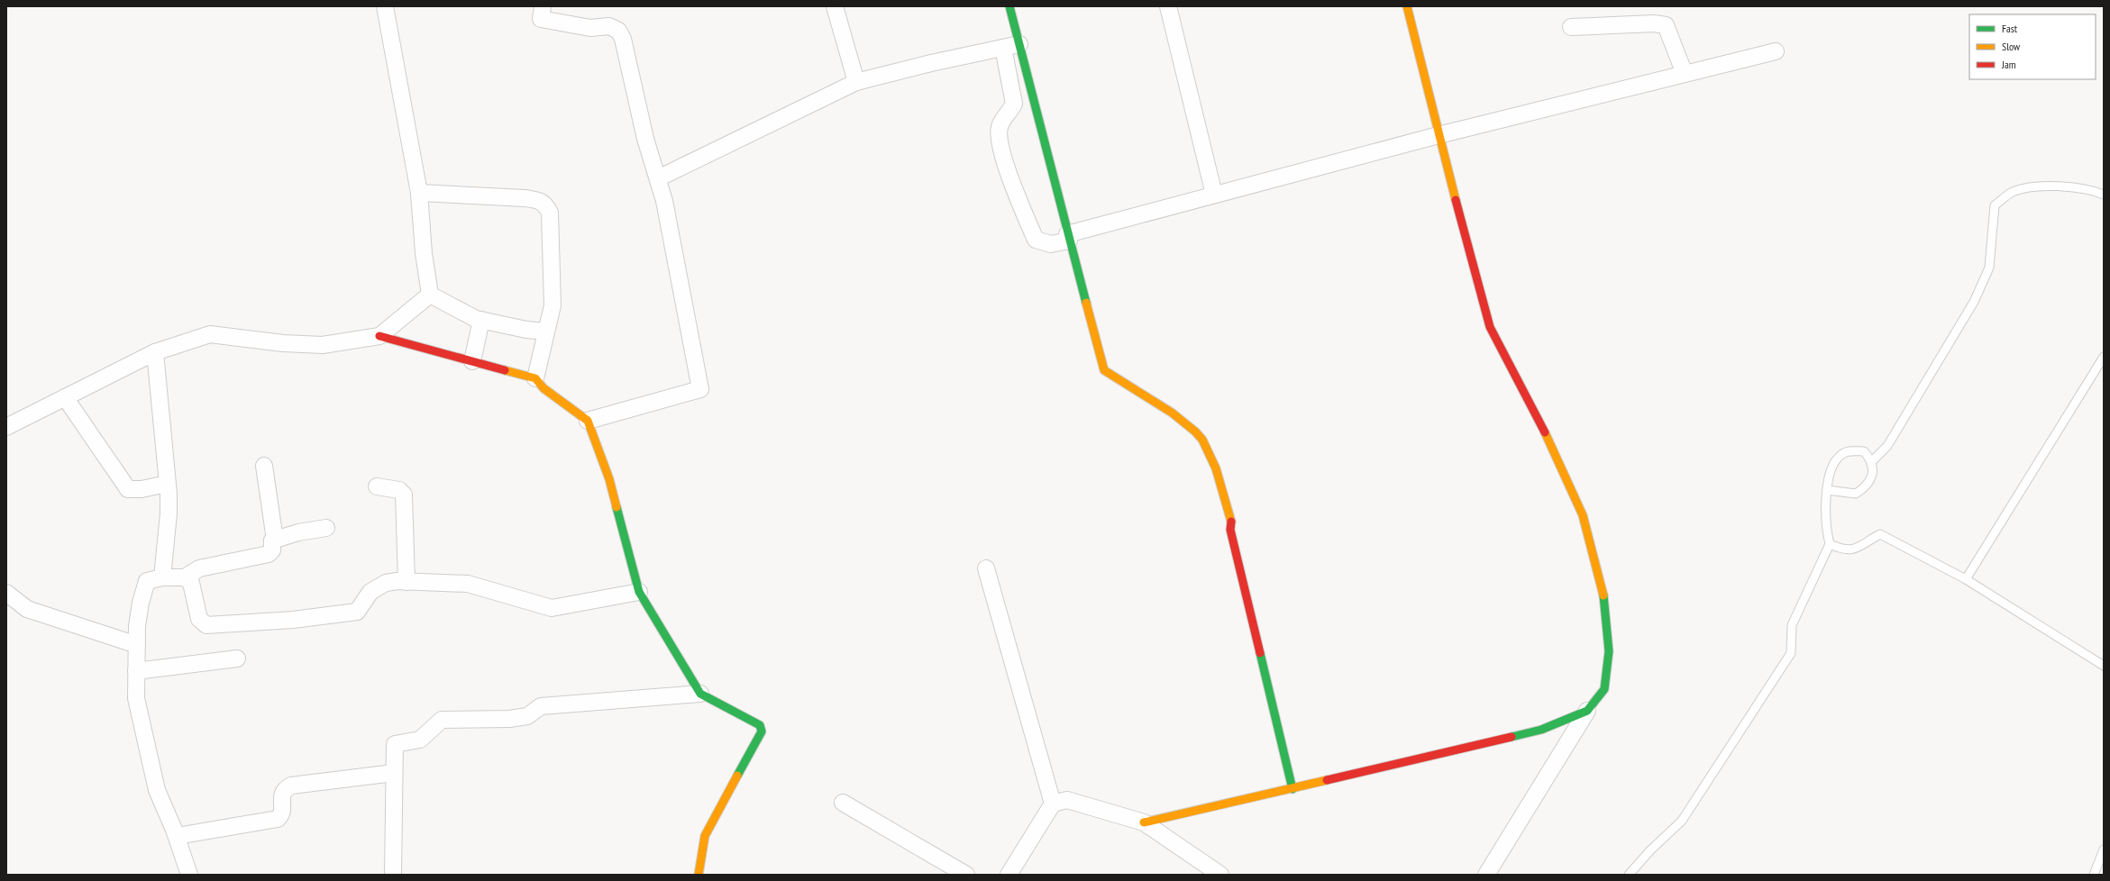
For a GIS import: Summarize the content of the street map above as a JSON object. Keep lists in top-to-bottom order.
{
  "legend": ["Fast", "Slow", "Jam"]
}
